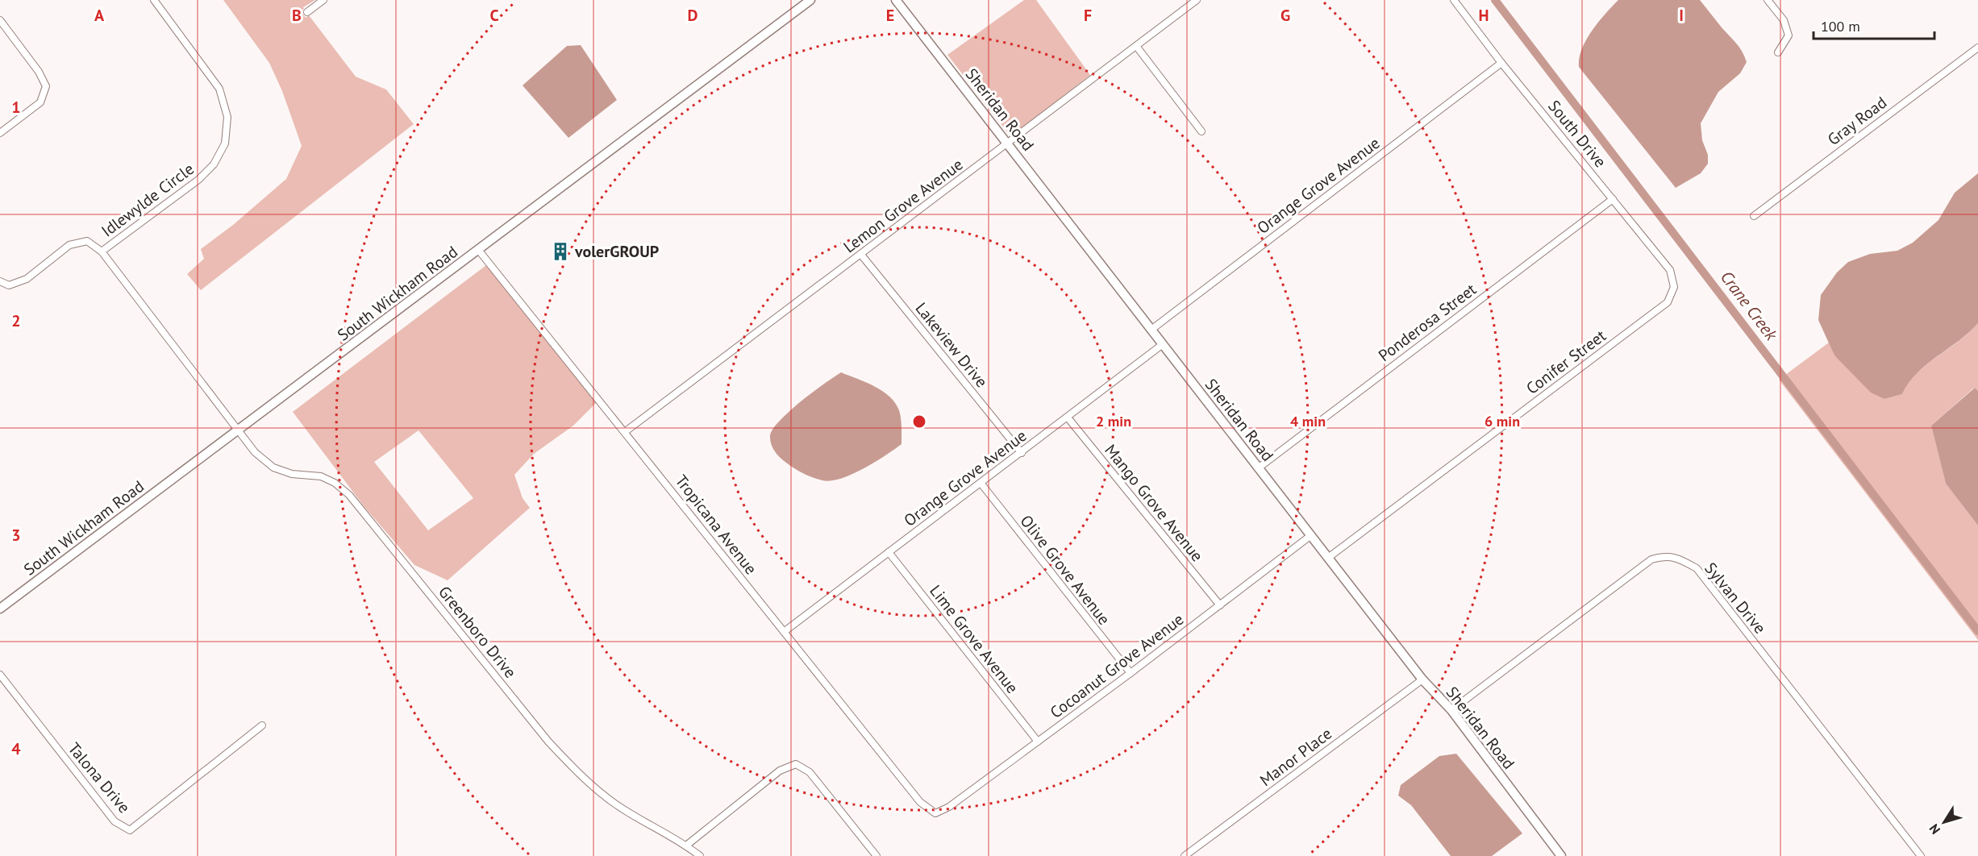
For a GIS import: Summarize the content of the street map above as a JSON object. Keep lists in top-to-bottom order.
{
  "streets": {
    "street": [
      "Sheridan Road",
      "Gray Road",
      "South Drive",
      "Orange Grove Avenue",
      "Idlewylde Circle",
      "Lemon Grove Avenue",
      "South Wickham Road",
      "Ponderosa Street",
      "Lakeview Drive",
      "Conifer Street",
      "Mango Grove Avenue",
      "Tropicana Avenue",
      "Olive Grove Avenue",
      "Sylvan Drive",
      "Greenboro Drive",
      "Lime Grove Avenue",
      "Cocoanut Grove Avenue",
      "Manor Place",
      "Talona Drive"
    ]
  },
  "crossings": [
    ["Sheridan Road", "Orange Grove Avenue"],
    ["Sheridan Road", "Lemon Grove Avenue"],
    ["Sheridan Road", "Ponderosa Street"],
    ["Sheridan Road", "Conifer Street"],
    ["Sheridan Road", "Sylvan Drive"],
    ["Sheridan Road", "Cocoanut Grove Avenue"],
    ["Sheridan Road", "Manor Place"],
    ["South Drive", "Orange Grove Avenue"],
    ["South Drive", "Ponderosa Street"],
    ["South Drive", "Conifer Street"],
    ["Orange Grove Avenue", "Lakeview Drive"],
    ["Orange Grove Avenue", "Mango Grove Avenue"],
    ["Orange Grove Avenue", "Tropicana Avenue"],
    ["Orange Grove Avenue", "Olive Grove Avenue"],
    ["Orange Grove Avenue", "Lime Grove Avenue"],
    ["Idlewylde Circle", "South Wickham Road"],
    ["Idlewylde Circle", "Greenboro Drive"],
    ["Lemon Grove Avenue", "Lakeview Drive"],
    ["Lemon Grove Avenue", "Tropicana Avenue"],
    ["South Wickham Road", "Tropicana Avenue"],
    ["South Wickham Road", "Greenboro Drive"],
    ["Mango Grove Avenue", "Cocoanut Grove Avenue"],
    ["Tropicana Avenue", "Cocoanut Grove Avenue"],
    ["Olive Grove Avenue", "Cocoanut Grove Avenue"],
    ["Lime Grove Avenue", "Cocoanut Grove Avenue"]
  ],
  "water": ["Crane Creek"],
  "places": {
    "building": ["volerGROUP"]
  },
  "scale_bar": "100 m",
  "north": "bottom left",
  "grid": {
    "columns": [
      "A",
      "B",
      "C",
      "D",
      "E",
      "F",
      "G",
      "H",
      "I"
    ],
    "rows": [
      "1",
      "2",
      "3",
      "4"
    ]
  },
  "rings": ["2 min", "4 min", "6 min"]
}
